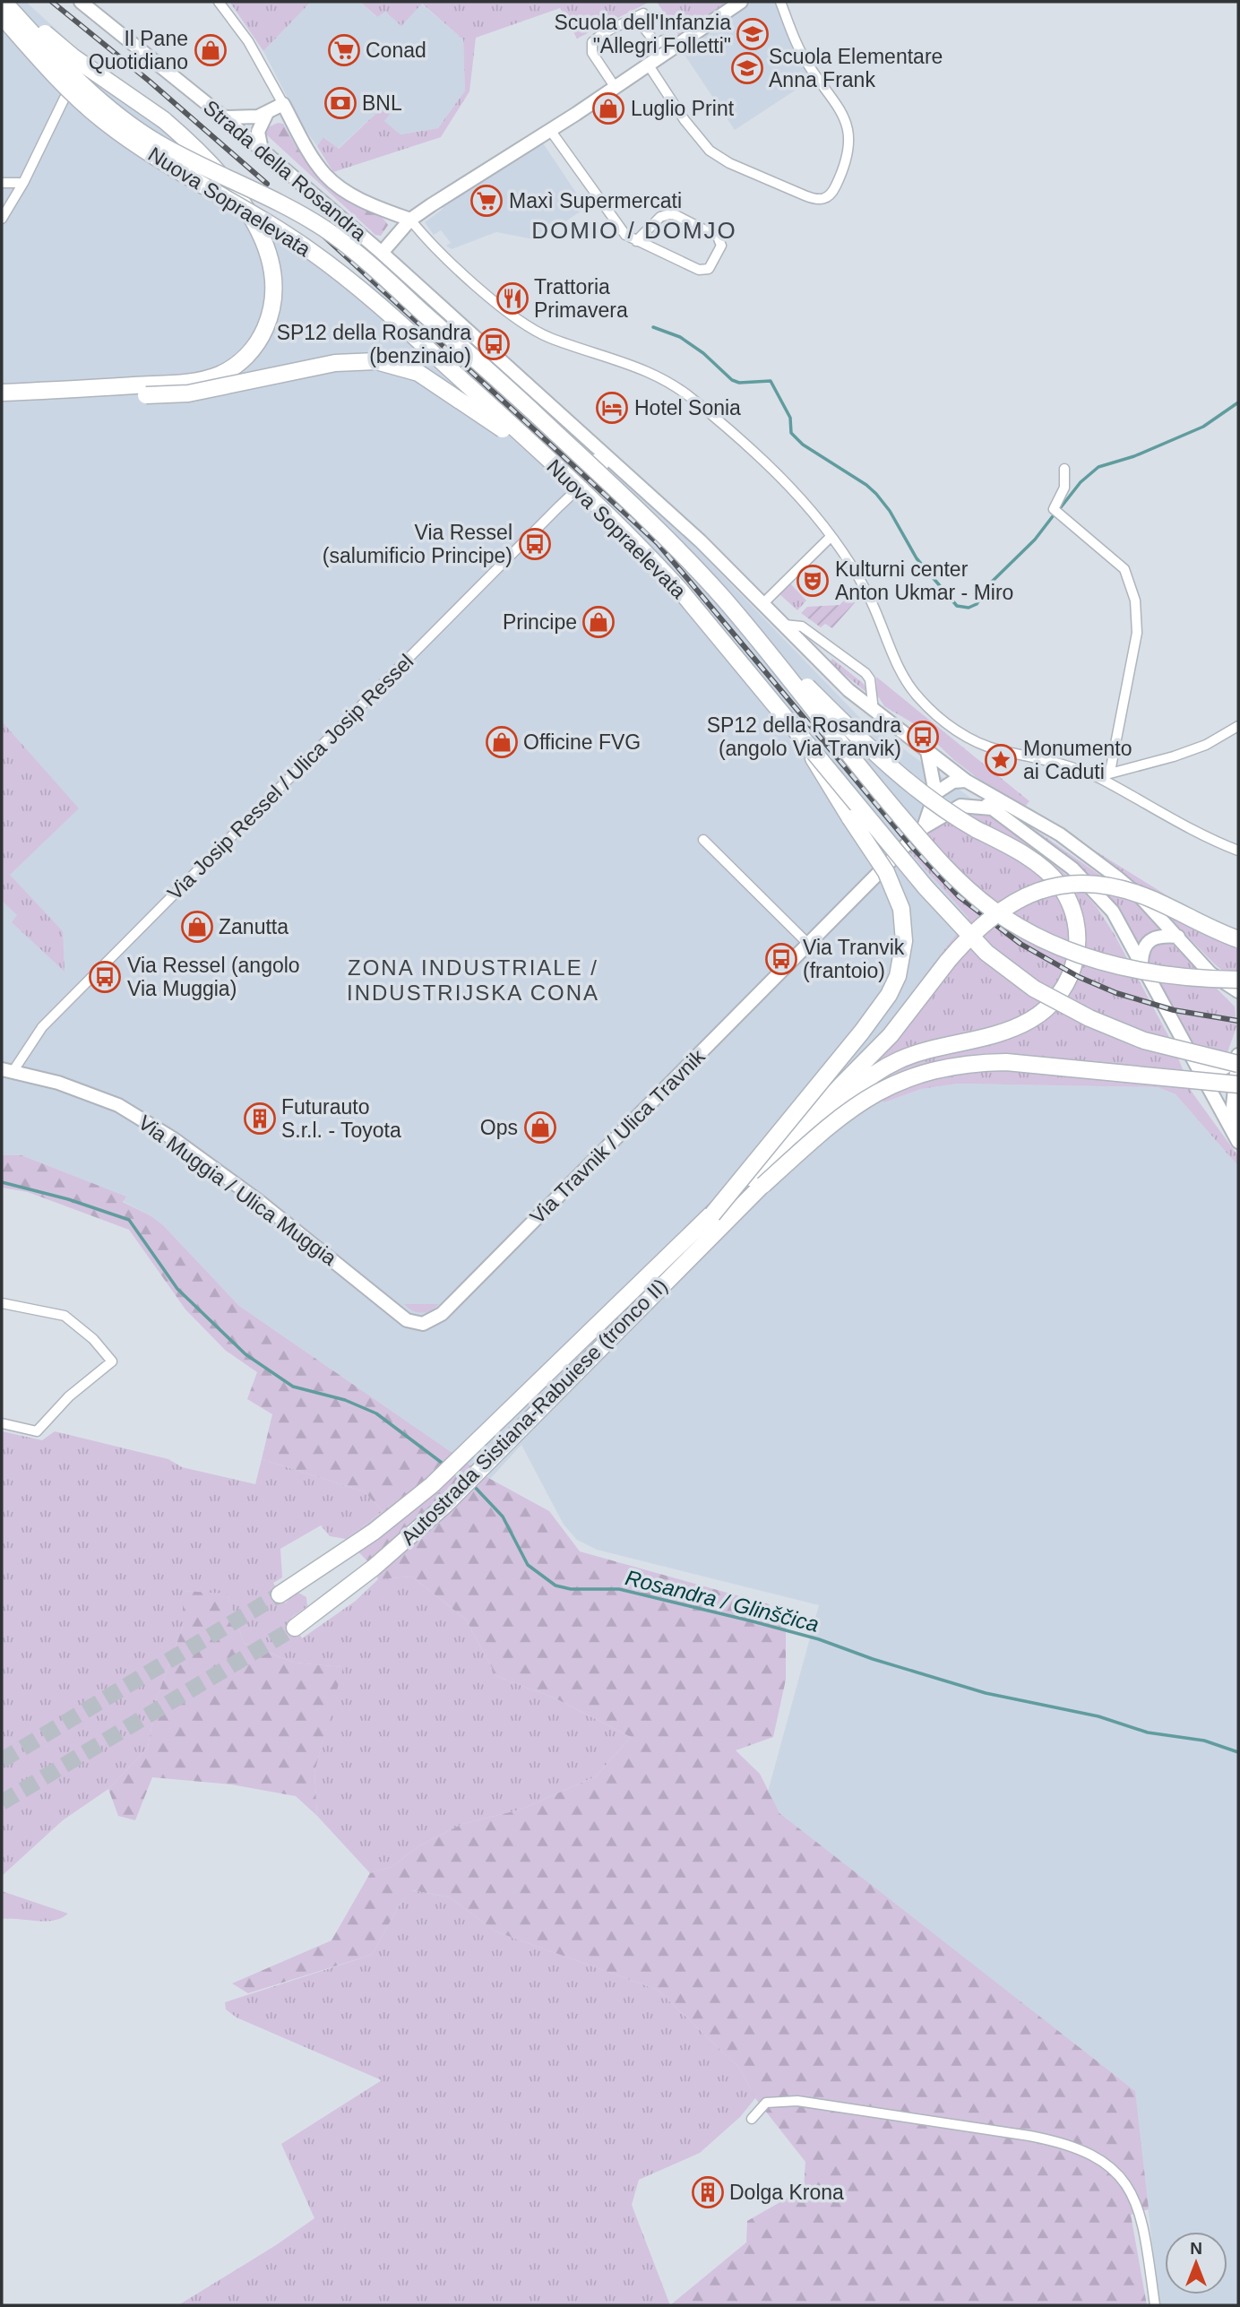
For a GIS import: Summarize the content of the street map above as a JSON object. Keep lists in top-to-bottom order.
{
  "streets": {
    "highway": ["Nuova Sopraelevata", "Autostrada Sistiana-Rabuiese (tronco II)"],
    "street": [
      "Strada della Rosandra",
      "Via Josip Ressel / Ulica Josip Ressel",
      "Via Travnik / Ulica Travnik",
      "Via Muggia / Ulica Muggia"
    ]
  },
  "crossings": [
    ["Strada della Rosandra", "Via Josip Ressel / Ulica Josip Ressel"],
    ["Strada della Rosandra", "Via Travnik / Ulica Travnik"],
    ["Via Josip Ressel / Ulica Josip Ressel", "Via Muggia / Ulica Muggia"],
    ["Via Travnik / Ulica Travnik", "Via Muggia / Ulica Muggia"]
  ],
  "districts": ["DOMIO / DOMJO", "ZONA INDUSTRIALE / INDUSTRIJSKA CONA"],
  "water": ["Rosandra / Glinščica"],
  "places": {
    "school or university": ["Scuola dell'Infanzia \"Allegri Folletti\"", "Scuola Elementare Anna Frank"],
    "shop": [
      "Il Pane Quotidiano",
      "Luglio Print",
      "Principe",
      "Officine FVG",
      "Zanutta",
      "Ops"
    ],
    "supermarket": ["Conad", "Maxì Supermercati"],
    "bank": ["BNL"],
    "restaurant": ["Trattoria Primavera"],
    "bus stop": [
      "SP12 della Rosandra (benzinaio)",
      "Via Ressel (salumificio Principe)",
      "SP12 della Rosandra (angolo Via Tranvik)",
      "Via Tranvik (frantoio)",
      "Via Ressel (angolo Via Muggia)"
    ],
    "hotel": ["Hotel Sonia"],
    "theatre": ["Kulturni center Anton Ukmar - Miro"],
    "place": ["Monumento ai Caduti"],
    "building": ["Futurauto S.r.l. - Toyota", "Dolga Krona"]
  },
  "north": "top"
}
